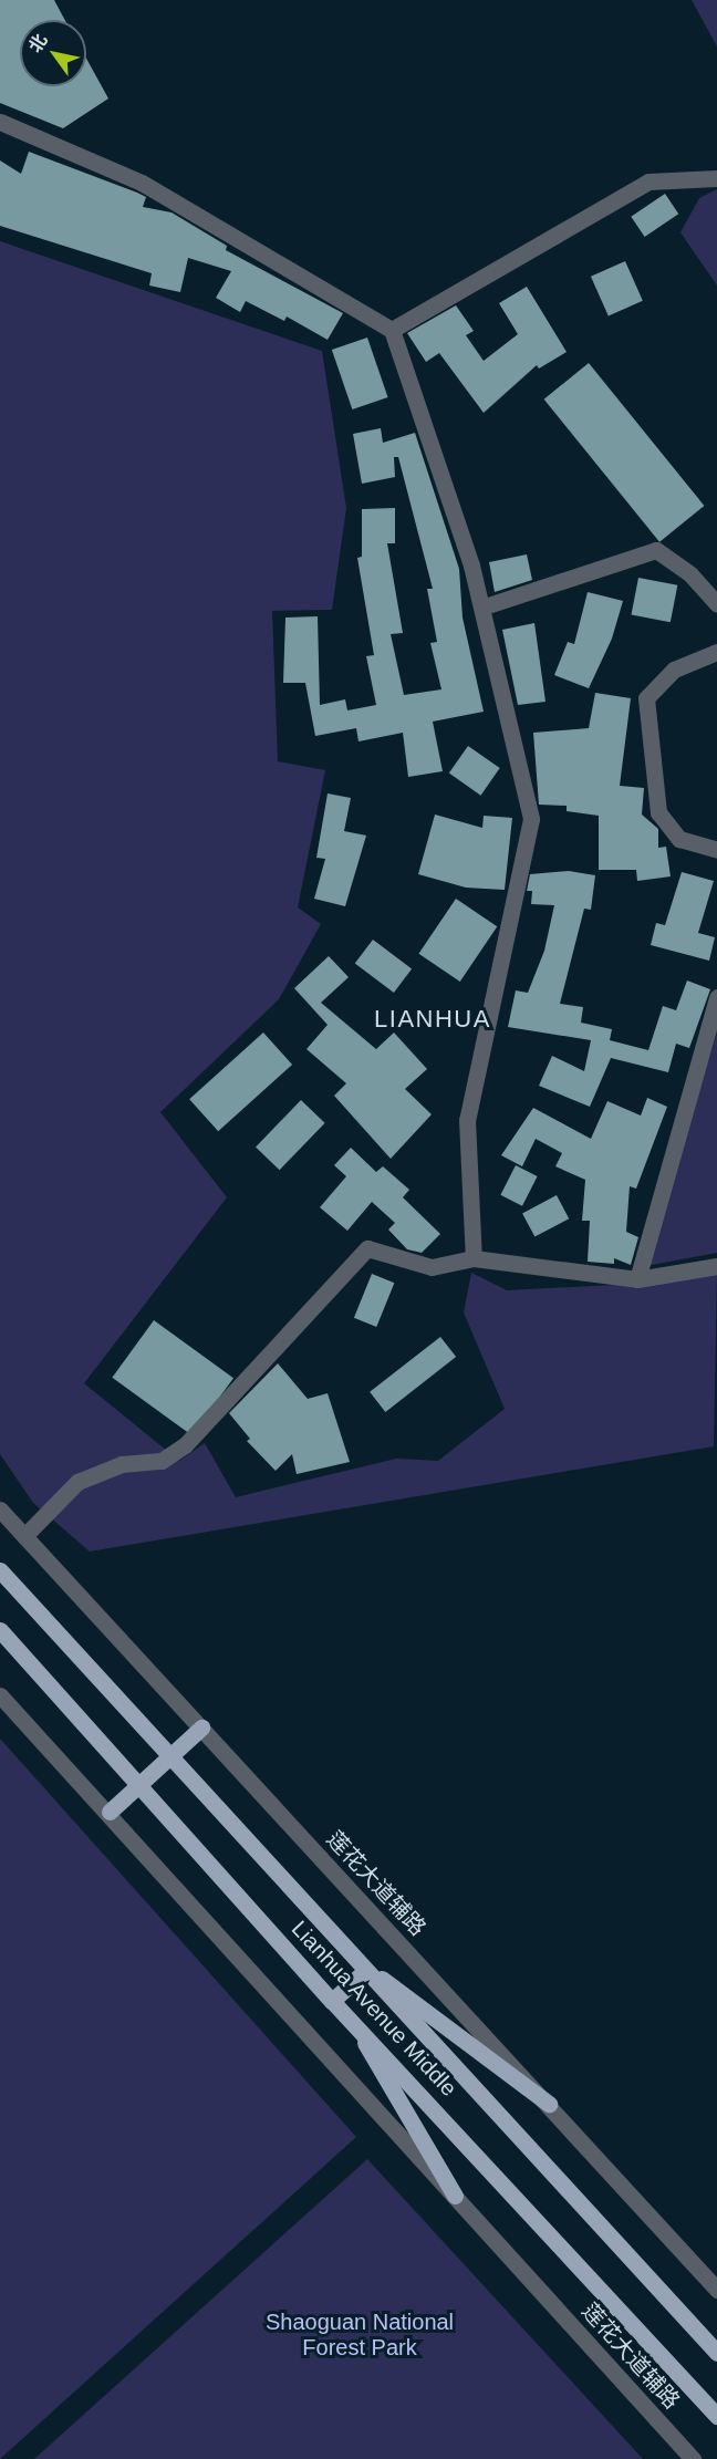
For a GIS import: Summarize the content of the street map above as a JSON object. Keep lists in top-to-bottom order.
{
  "streets": {
    "main road": ["Lianhua Avenue Middle"],
    "street": ["莲花大道辅路"]
  },
  "districts": ["LIANHUA"],
  "parks": ["Shaoguan National Forest Park"],
  "north": "top left"
}
